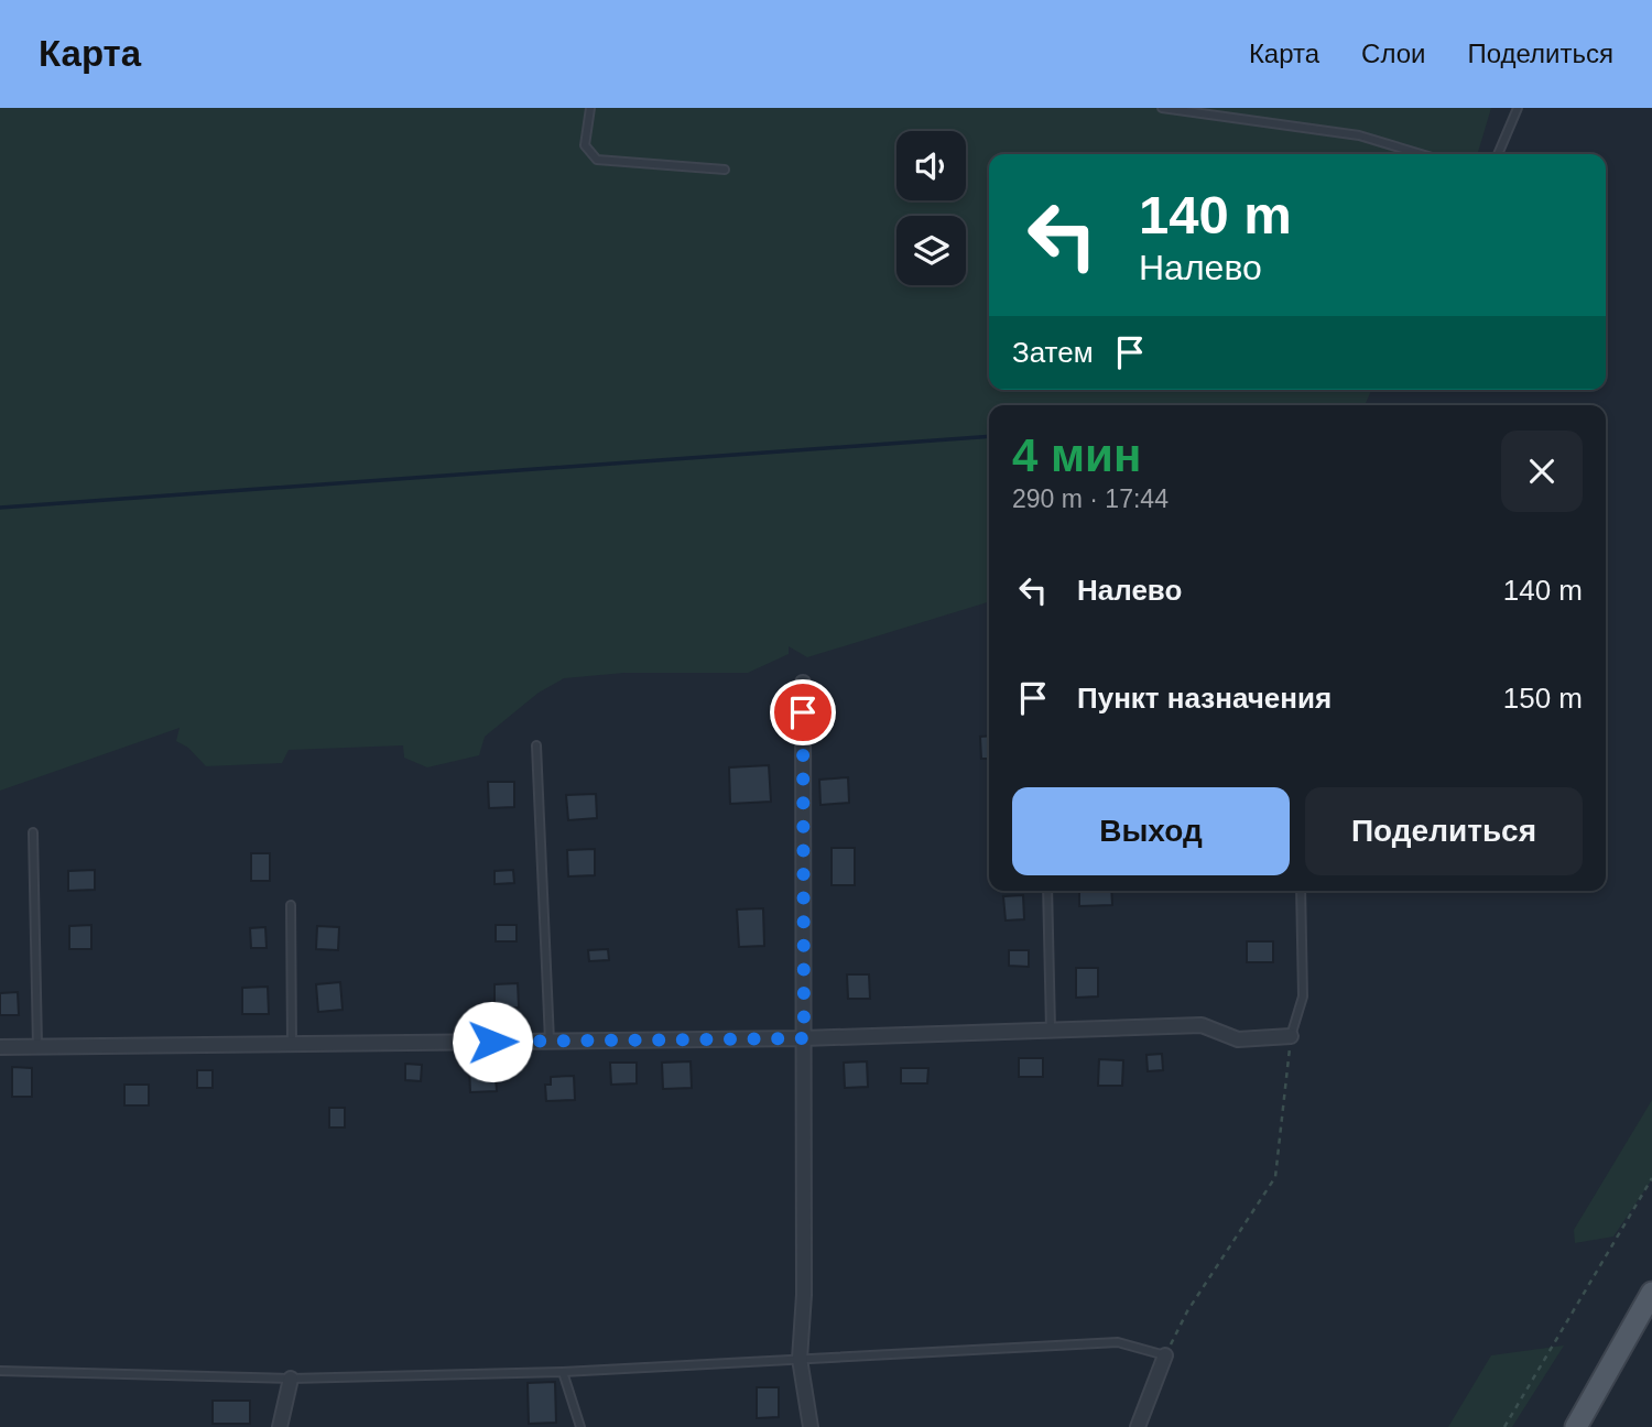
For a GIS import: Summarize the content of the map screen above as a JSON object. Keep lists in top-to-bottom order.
{
  "page": {
    "header": "Карта",
    "nav": ["Карта", "Слои", "Поделиться"],
    "turn": ["140 m", "Налево"],
    "then": "Затем",
    "heading": ["4 мин", "290 m · 17:44"],
    "list": [
      {
        "name": "Налево",
        "value": "140 m"
      },
      {
        "name": "Пункт назначения",
        "value": "150 m"
      }
    ],
    "buttons": ["Выход", "Поделиться"]
  }
}
